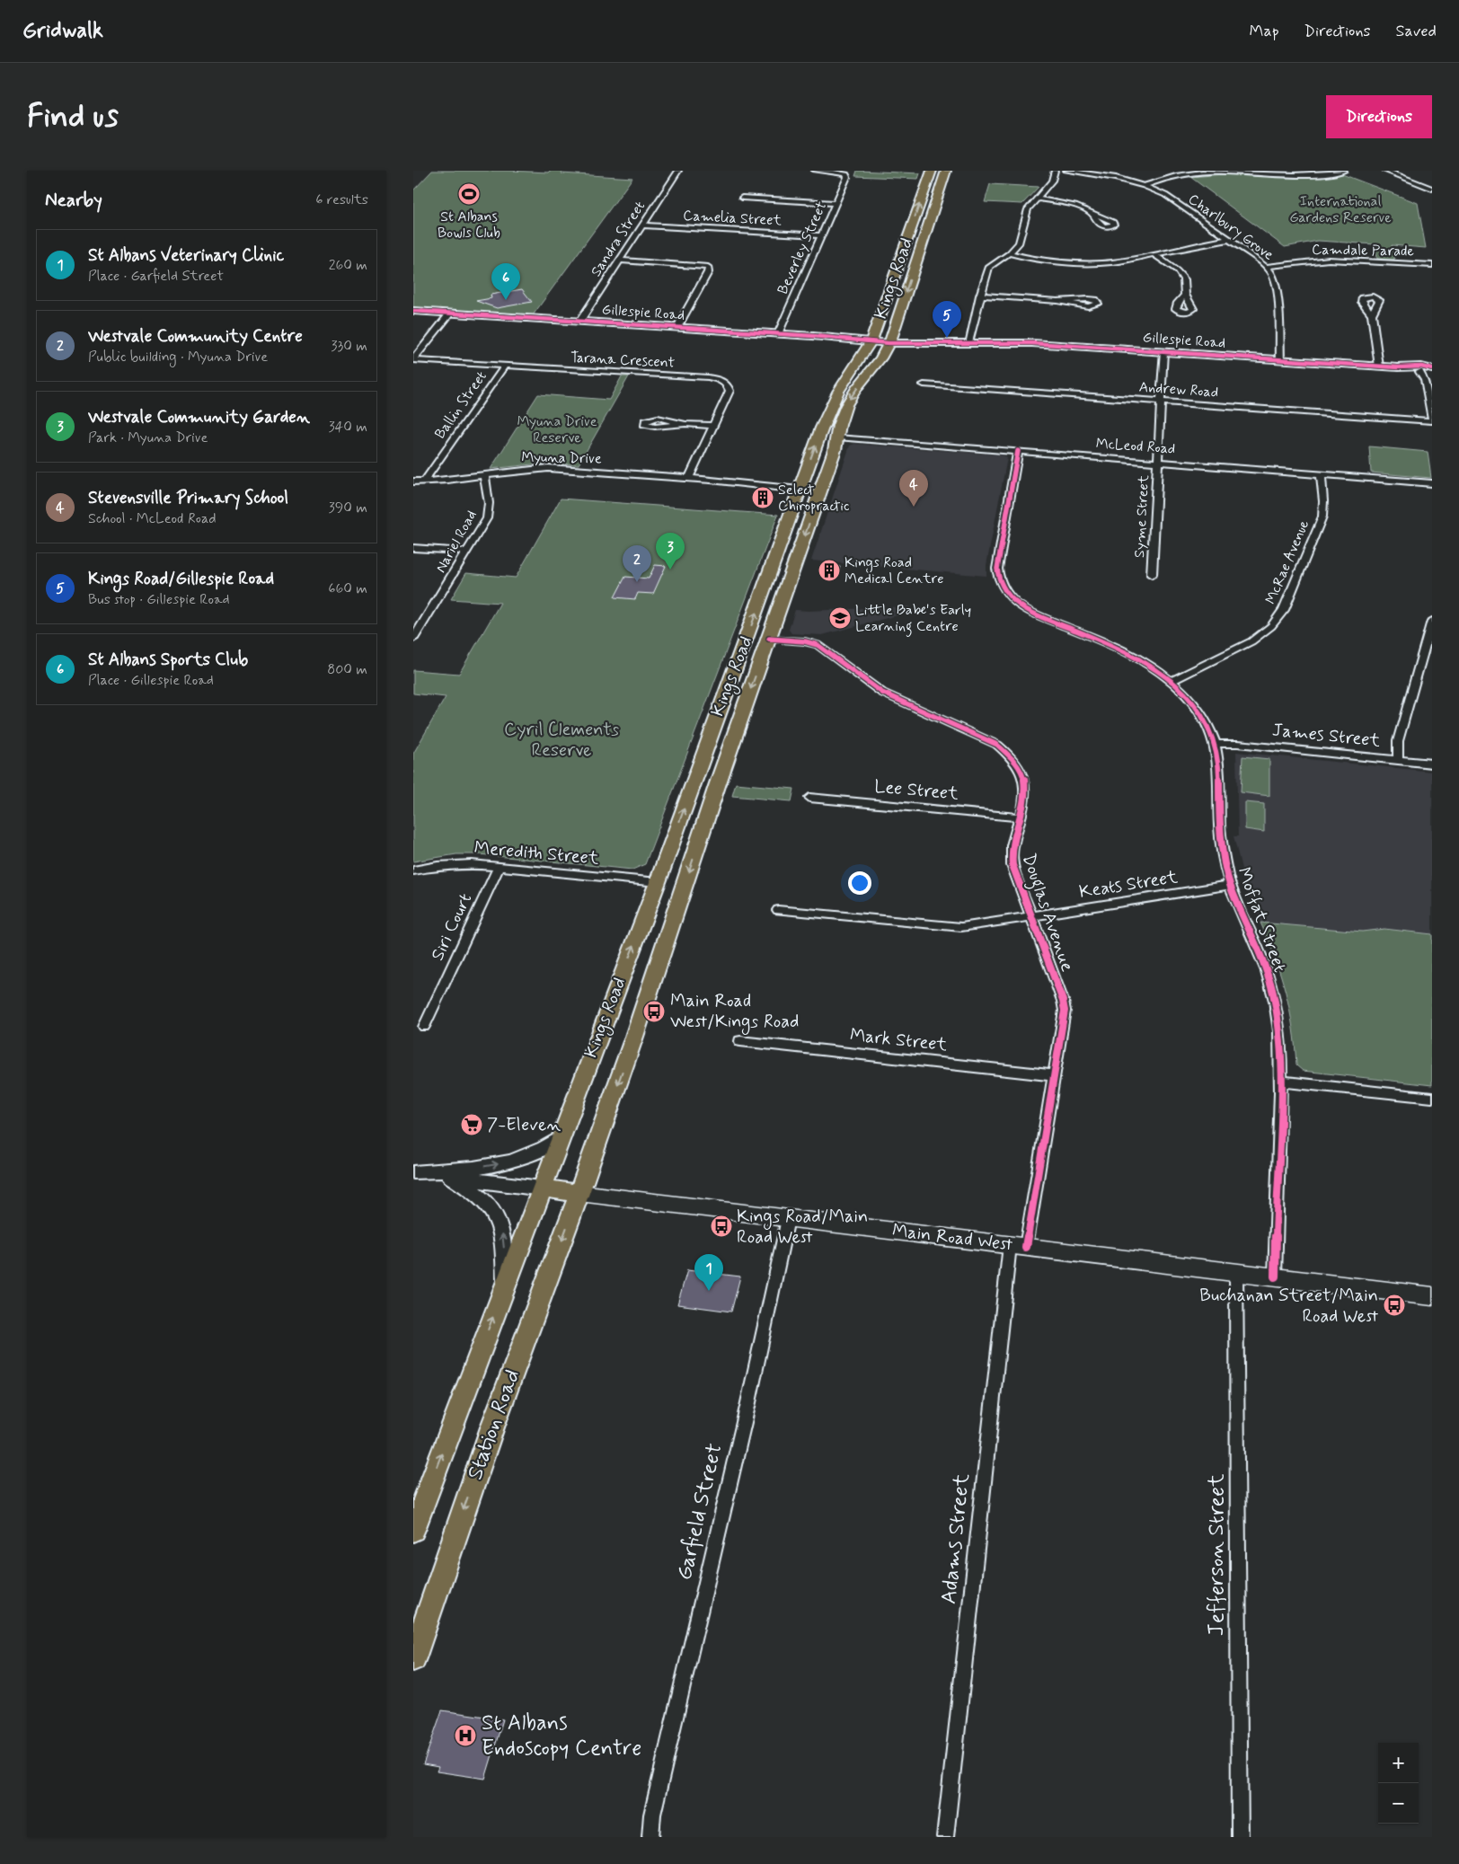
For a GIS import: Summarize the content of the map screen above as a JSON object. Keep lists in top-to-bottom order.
{
  "streets": {
    "main road": ["Kings Road", "Main Road West", "Station Road"],
    "street": [
      "Camelia Street",
      "Charlbury Grove",
      "Sandra Street",
      "Beverley Street",
      "Camdale Parade",
      "Gillespie Road",
      "Tarana Crescent",
      "Andrew Road",
      "Ballin Street",
      "McLeod Road",
      "Myuna Drive",
      "Syme Street",
      "Nariel Road",
      "McRae Avenue",
      "James Street",
      "Lee Street",
      "Meredith Street",
      "Keats Street",
      "Douglas Avenue",
      "Moffat Street",
      "Siri Court",
      "Mark Street",
      "Garfield Street",
      "Adams Street",
      "Jefferson Street"
    ]
  },
  "crossings": [
    ["Camelia Street", "Sandra Street"],
    ["Camelia Street", "Beverley Street"],
    ["Charlbury Grove", "Camdale Parade"],
    ["Charlbury Grove", "Gillespie Road"],
    ["Sandra Street", "Gillespie Road"],
    ["Beverley Street", "Gillespie Road"],
    ["Kings Road", "Gillespie Road"],
    ["Kings Road", "McLeod Road"],
    ["Kings Road", "Myuna Drive"],
    ["Kings Road", "Meredith Street"],
    ["Kings Road", "Douglas Avenue"],
    ["Kings Road", "Main Road West"],
    ["Kings Road", "Station Road"],
    ["Gillespie Road", "Syme Street"],
    ["Tarana Crescent", "Ballin Street"],
    ["Tarana Crescent", "Myuna Drive"],
    ["Andrew Road", "Syme Street"],
    ["Ballin Street", "Myuna Drive"],
    ["McLeod Road", "Syme Street"],
    ["McLeod Road", "McRae Avenue"],
    ["McLeod Road", "Moffat Street"],
    ["Myuna Drive", "Nariel Road"],
    ["McRae Avenue", "Moffat Street"],
    ["James Street", "Moffat Street"],
    ["Lee Street", "Douglas Avenue"],
    ["Meredith Street", "Siri Court"],
    ["Keats Street", "Douglas Avenue"],
    ["Keats Street", "Moffat Street"],
    ["Douglas Avenue", "Mark Street"],
    ["Douglas Avenue", "Main Road West"],
    ["Douglas Avenue", "Adams Street"],
    ["Moffat Street", "Main Road West"],
    ["Main Road West", "Station Road"],
    ["Main Road West", "Garfield Street"],
    ["Main Road West", "Adams Street"],
    ["Main Road West", "Jefferson Street"]
  ],
  "parks": ["International Gardens Reserve", "Myuna Drive Reserve", "Cyril Clements Reserve"],
  "places": {
    "sports": ["St Albans Bowls Club"],
    "building": ["Select Chiropractic", "Kings Road Medical Centre"],
    "school or university": ["Little Babe's Early Learning Centre"],
    "bus stop": ["Main Road West/Kings Road", "Kings Road/Main Road West", "Buchanan Street/Main Road West"],
    "supermarket": ["7-Eleven"],
    "hospital": ["St Albans Endoscopy Centre"]
  },
  "page": {
    "header": "Gridwalk",
    "nav": ["Map", "Directions", "Saved"],
    "buttons": "Directions",
    "title": "Find us",
    "heading": ["Nearby", "6 results"],
    "list": [
      {
        "mark": "1",
        "name": "St Albans Veterinary Clinic",
        "note": "Place · Garfield Street",
        "value": "260 m"
      },
      {
        "mark": "2",
        "name": "Westvale Community Centre",
        "note": "Public building · Myuna Drive",
        "value": "330 m"
      },
      {
        "mark": "3",
        "name": "Westvale Community Garden",
        "note": "Park · Myuna Drive",
        "value": "340 m"
      },
      {
        "mark": "4",
        "name": "Stevensville Primary School",
        "note": "School · McLeod Road",
        "value": "390 m"
      },
      {
        "mark": "5",
        "name": "Kings Road/Gillespie Road",
        "note": "Bus stop · Gillespie Road",
        "value": "660 m"
      },
      {
        "mark": "6",
        "name": "St Albans Sports Club",
        "note": "Place · Gillespie Road",
        "value": "800 m"
      }
    ],
    "pins": [
      "6",
      "5",
      "4",
      "3",
      "2",
      "1"
    ],
    "map_buttons": ["+", "−"]
  }
}
